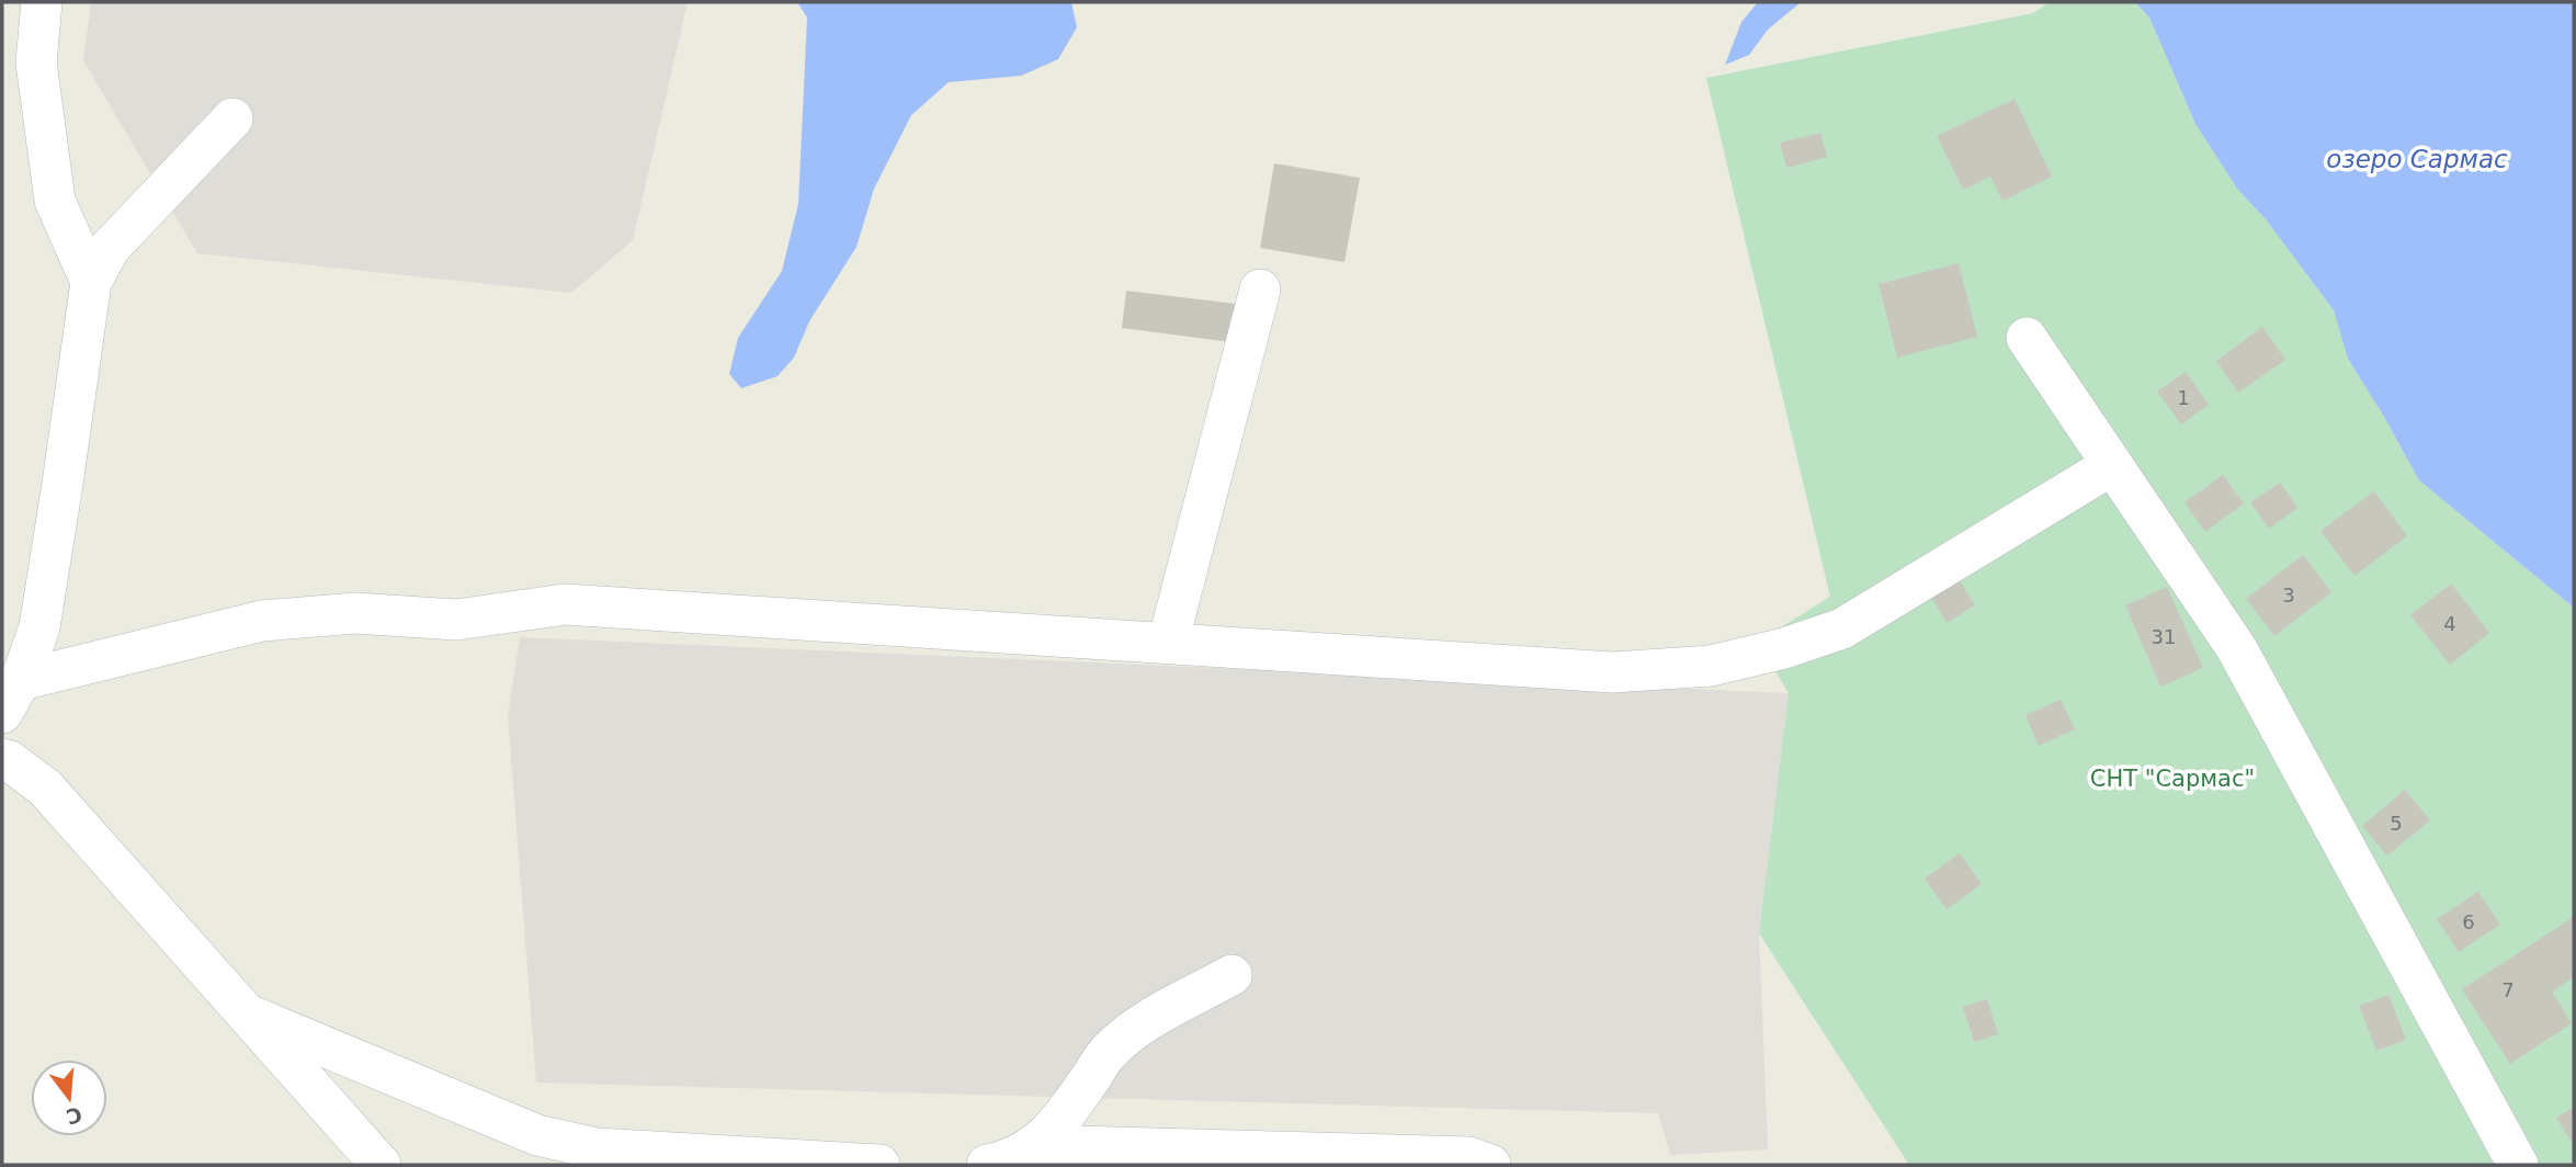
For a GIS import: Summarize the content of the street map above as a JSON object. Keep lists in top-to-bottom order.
{
  "water": ["озеро Сармас"],
  "parks": ["СНТ \"Сармас\""],
  "house_numbers": [
    "1",
    "3",
    "4",
    "31",
    "5",
    "6",
    "7"
  ],
  "north": "bottom"
}
